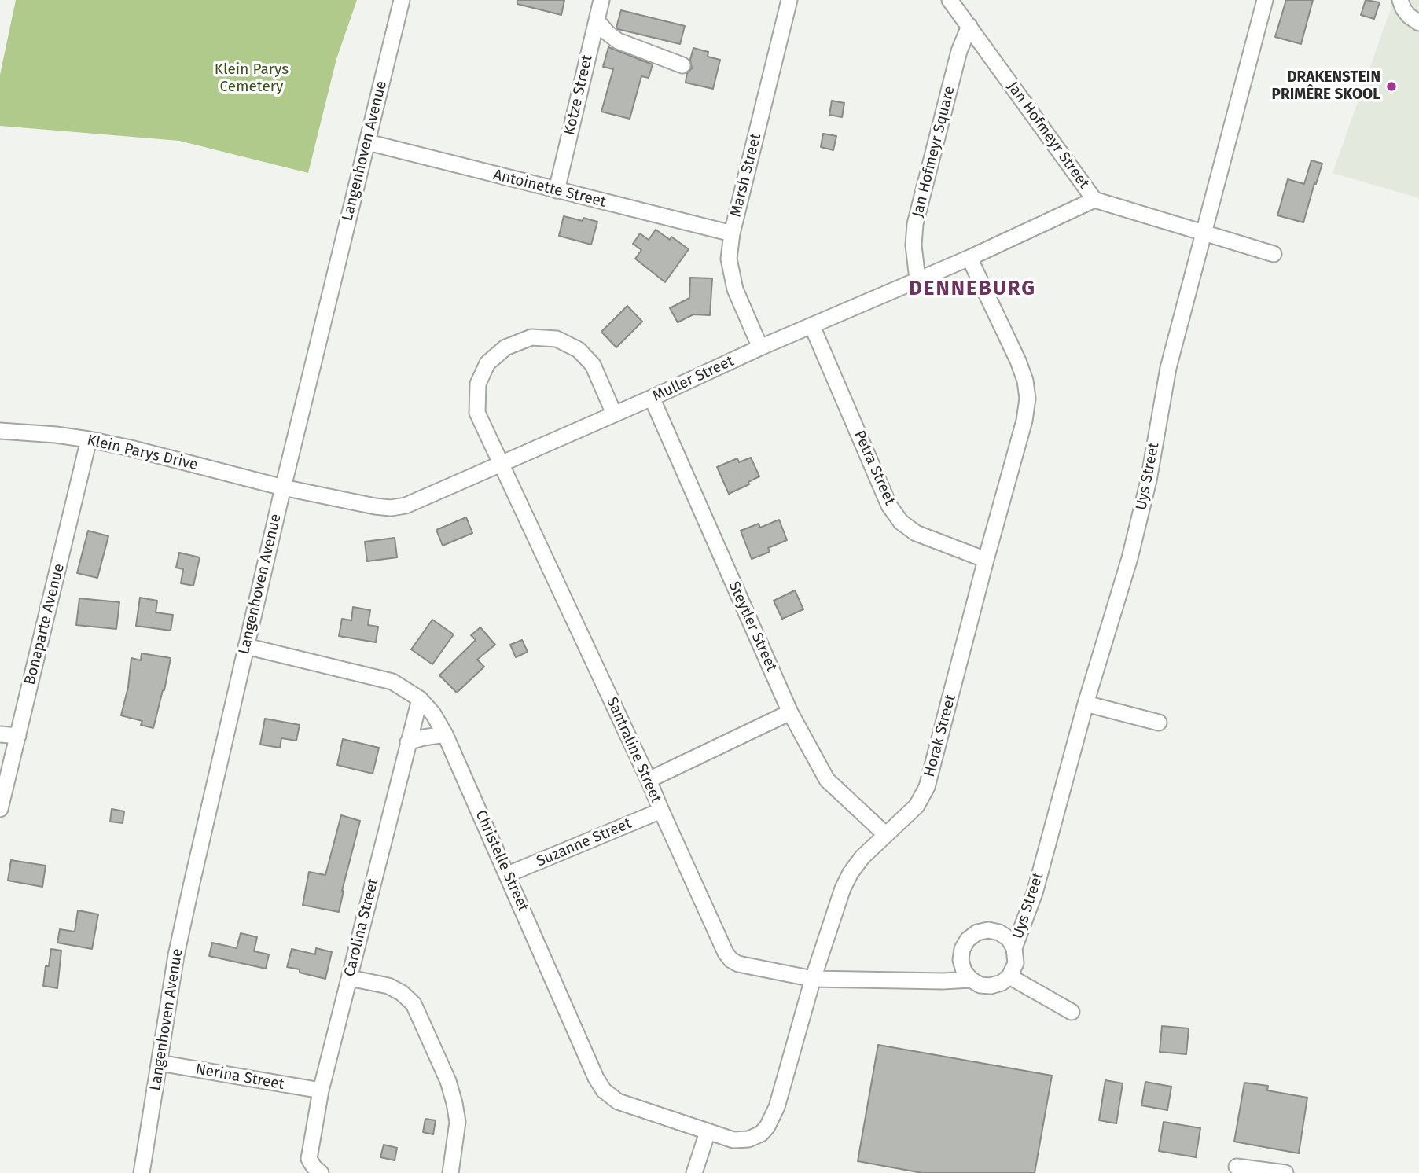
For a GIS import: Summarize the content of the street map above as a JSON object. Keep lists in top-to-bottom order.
{
  "streets": {
    "street": [
      "Kotze Street",
      "Jan Hofmeyr Street",
      "Langenhoven Avenue",
      "Jan Hofmeyr Square",
      "Marsh Street",
      "Antoinette Street",
      "Muller Street",
      "Klein Parys Drive",
      "Petra Street",
      "Uys Street",
      "Bonaparte Avenue",
      "Steytler Street",
      "Horak Street",
      "Santraline Street",
      "Suzanne Street",
      "Christelle Street",
      "Carolina Street",
      "Nerina Street"
    ]
  },
  "crossings": [
    ["Kotze Street", "Antoinette Street"],
    ["Jan Hofmeyr Street", "Jan Hofmeyr Square"],
    ["Jan Hofmeyr Street", "Muller Street"],
    ["Jan Hofmeyr Street", "Uys Street"],
    ["Langenhoven Avenue", "Antoinette Street"],
    ["Langenhoven Avenue", "Muller Street"],
    ["Langenhoven Avenue", "Klein Parys Drive"],
    ["Langenhoven Avenue", "Christelle Street"],
    ["Langenhoven Avenue", "Nerina Street"],
    ["Jan Hofmeyr Square", "Muller Street"],
    ["Marsh Street", "Antoinette Street"],
    ["Marsh Street", "Muller Street"],
    ["Muller Street", "Klein Parys Drive"],
    ["Muller Street", "Petra Street"],
    ["Muller Street", "Steytler Street"],
    ["Muller Street", "Horak Street"],
    ["Muller Street", "Santraline Street"],
    ["Klein Parys Drive", "Bonaparte Avenue"],
    ["Petra Street", "Horak Street"],
    ["Steytler Street", "Horak Street"],
    ["Horak Street", "Santraline Street"],
    ["Horak Street", "Christelle Street"],
    ["Santraline Street", "Suzanne Street"],
    ["Suzanne Street", "Christelle Street"],
    ["Christelle Street", "Carolina Street"],
    ["Carolina Street", "Nerina Street"]
  ],
  "districts": ["DENNEBURG"],
  "parks": ["Klein Parys Cemetery"],
  "places": ["DRAKENSTEIN PRIMÊRE SKOOL"]
}
